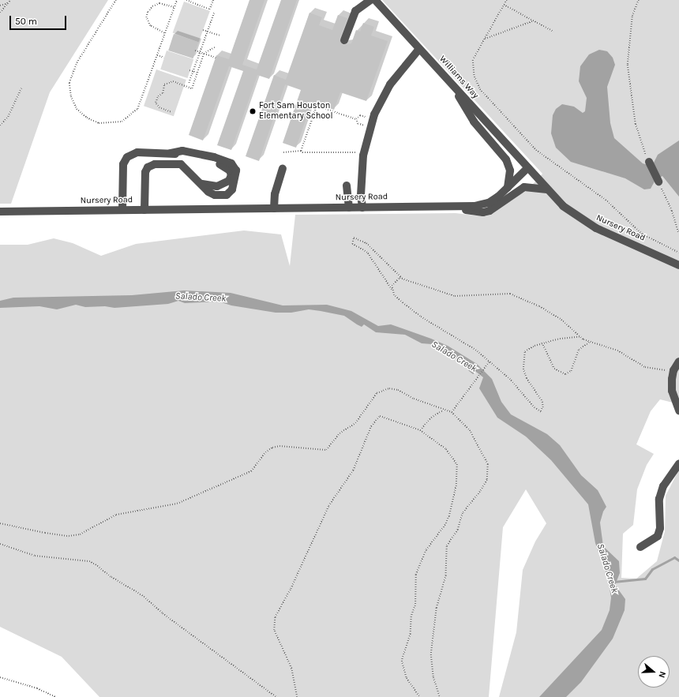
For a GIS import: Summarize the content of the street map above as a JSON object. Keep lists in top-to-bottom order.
{
  "streets": {
    "street": ["Williams Way", "Nursery Road"]
  },
  "crossings": [
    ["Williams Way", "Nursery Road"]
  ],
  "water": ["Salado Creek"],
  "places": ["Fort Sam Houston Elementary School"],
  "scale_bar": "50 m",
  "north": "right"
}
